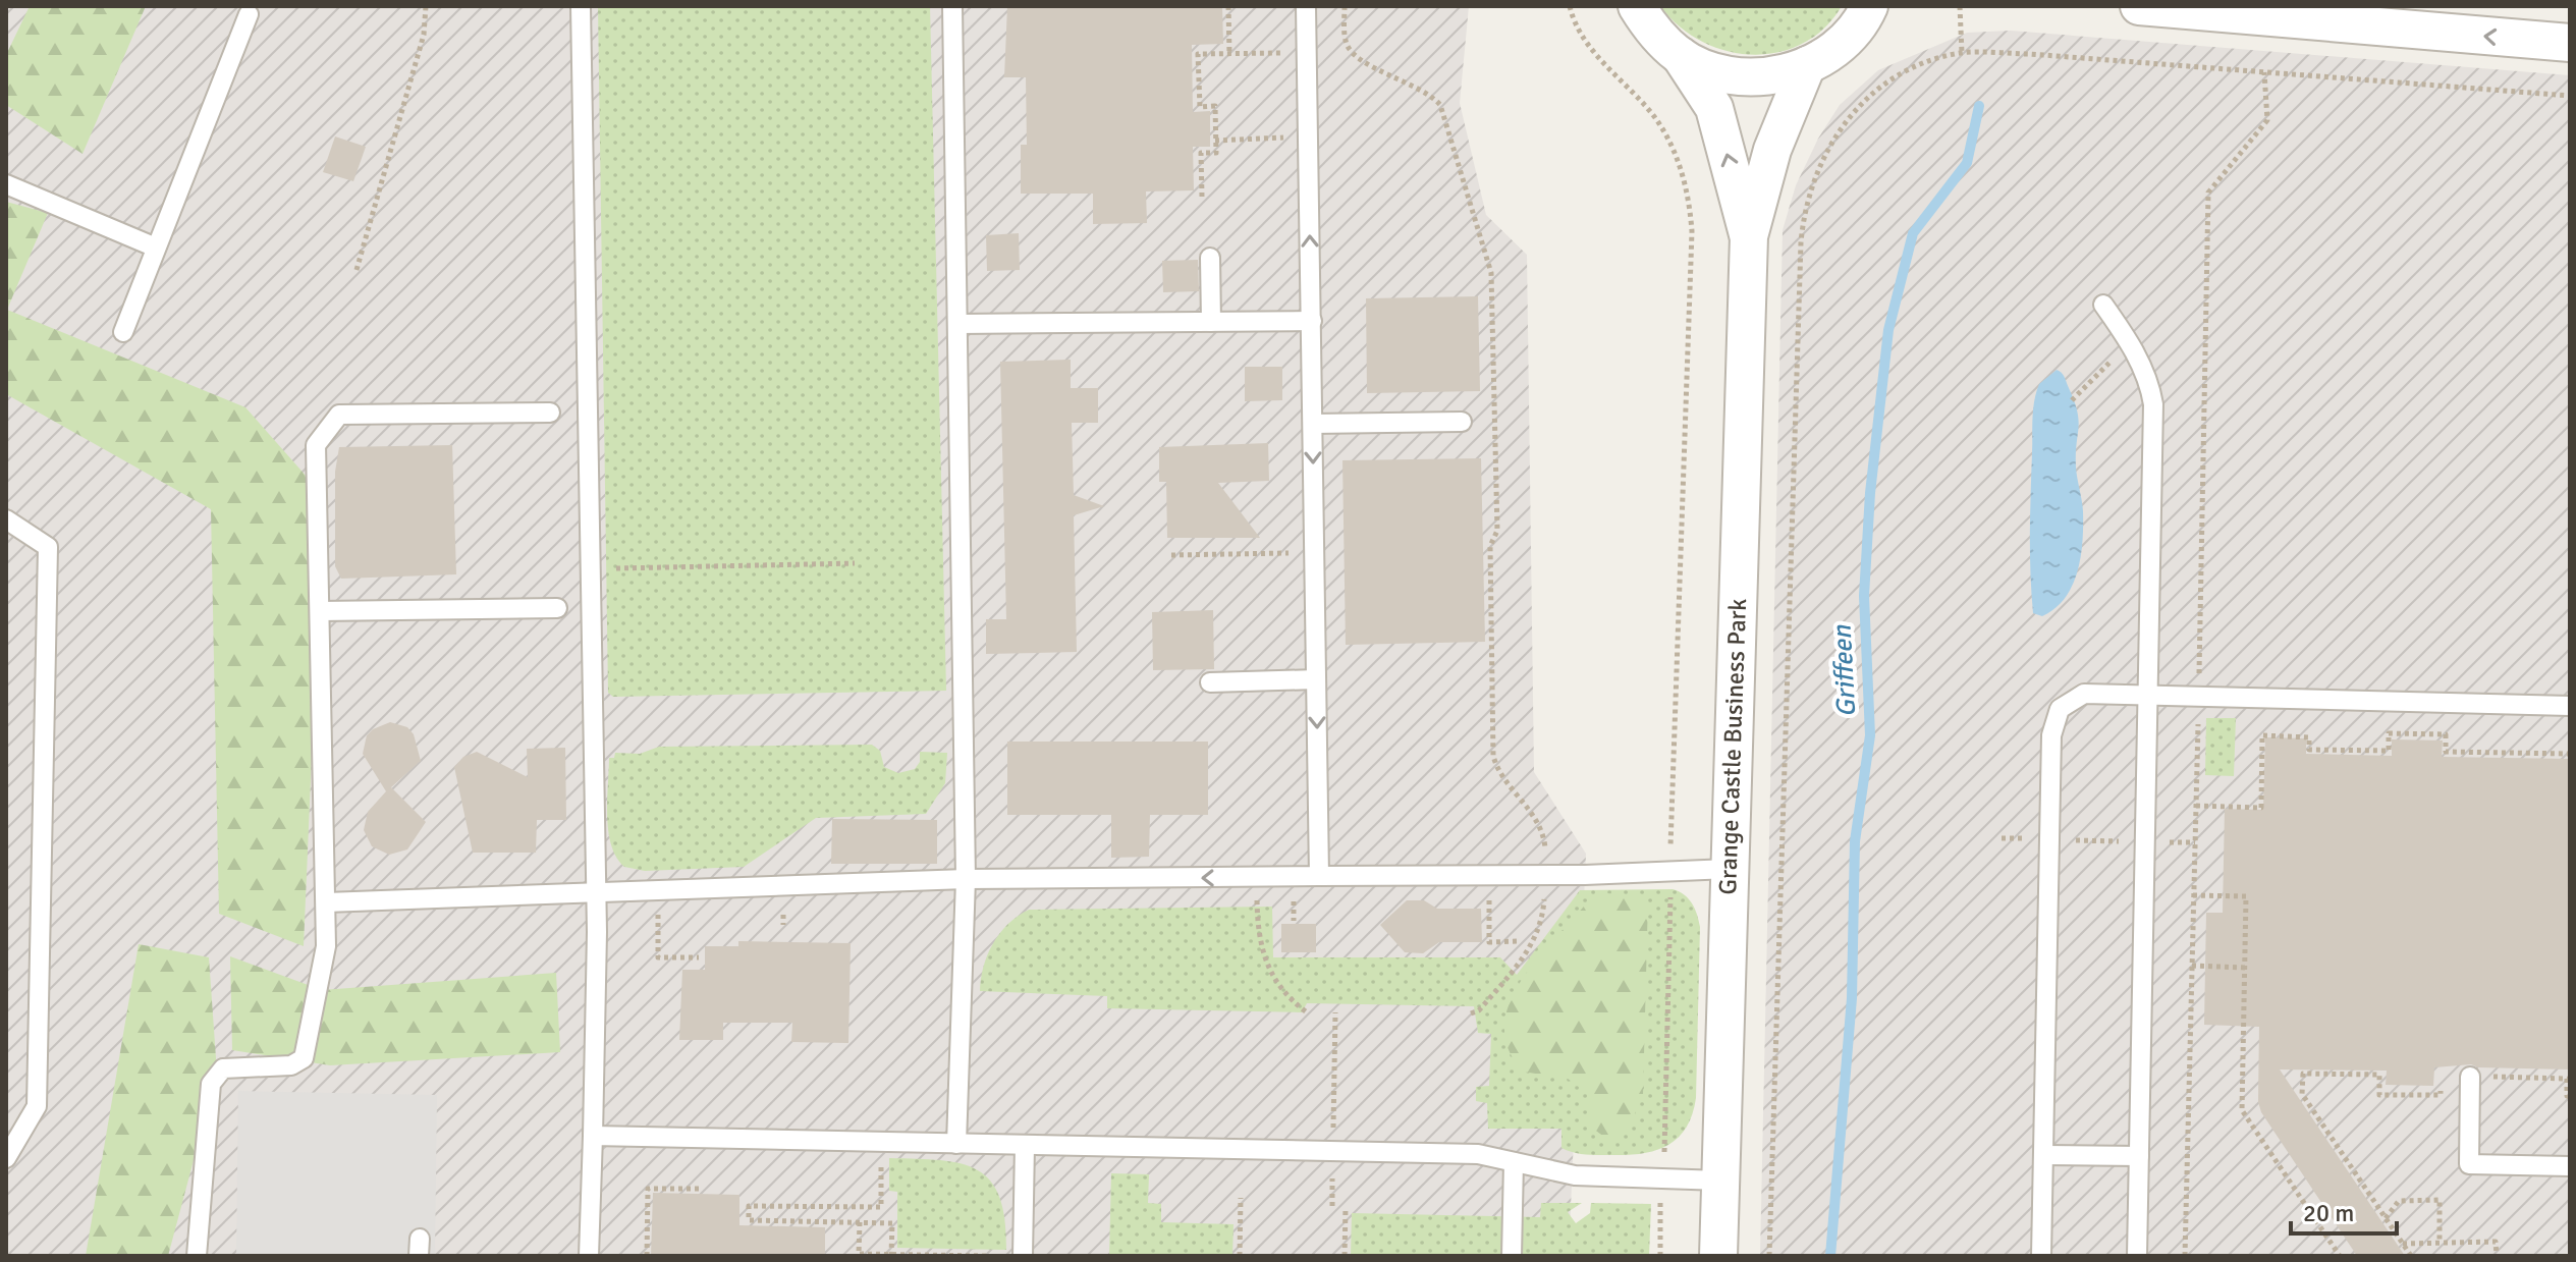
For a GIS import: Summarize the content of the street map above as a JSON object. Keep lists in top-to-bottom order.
{
  "streets": {
    "street": ["Grange Castle Business Park"]
  },
  "water": ["Griffeen"],
  "scale_bar": "20 m"
}
